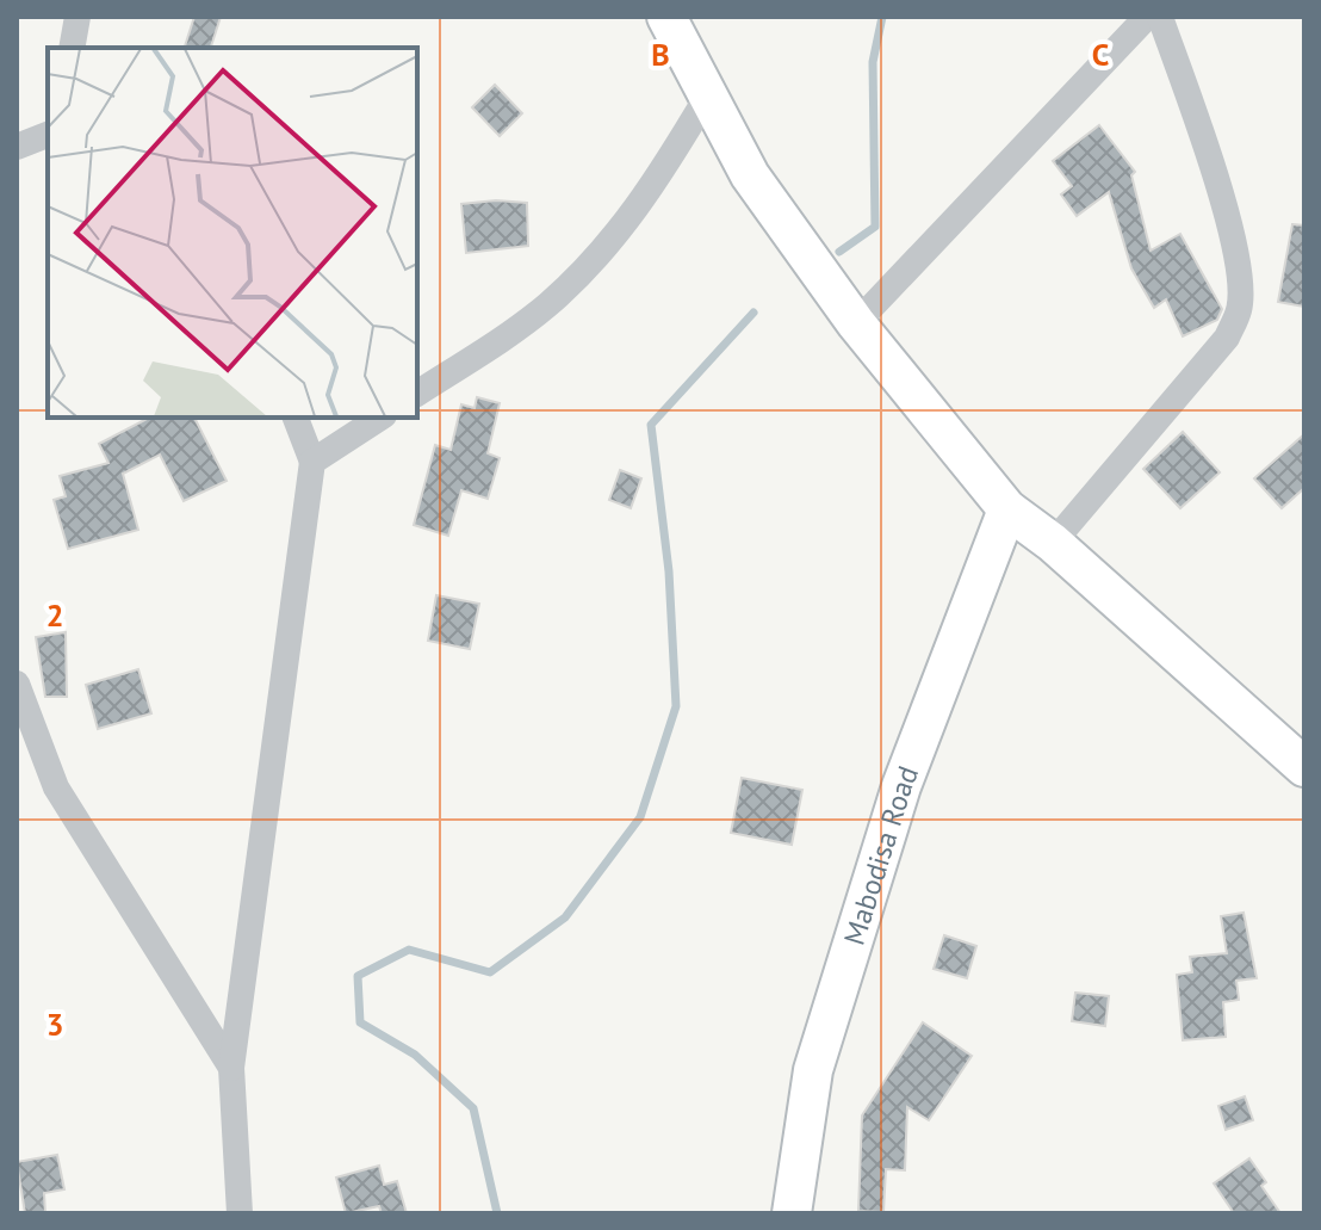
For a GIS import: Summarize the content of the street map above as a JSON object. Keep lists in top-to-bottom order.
{
  "streets": {
    "street": ["Mabodisa Road"]
  },
  "grid": {
    "columns": ["B", "C"],
    "rows": ["2", "3"]
  }
}
